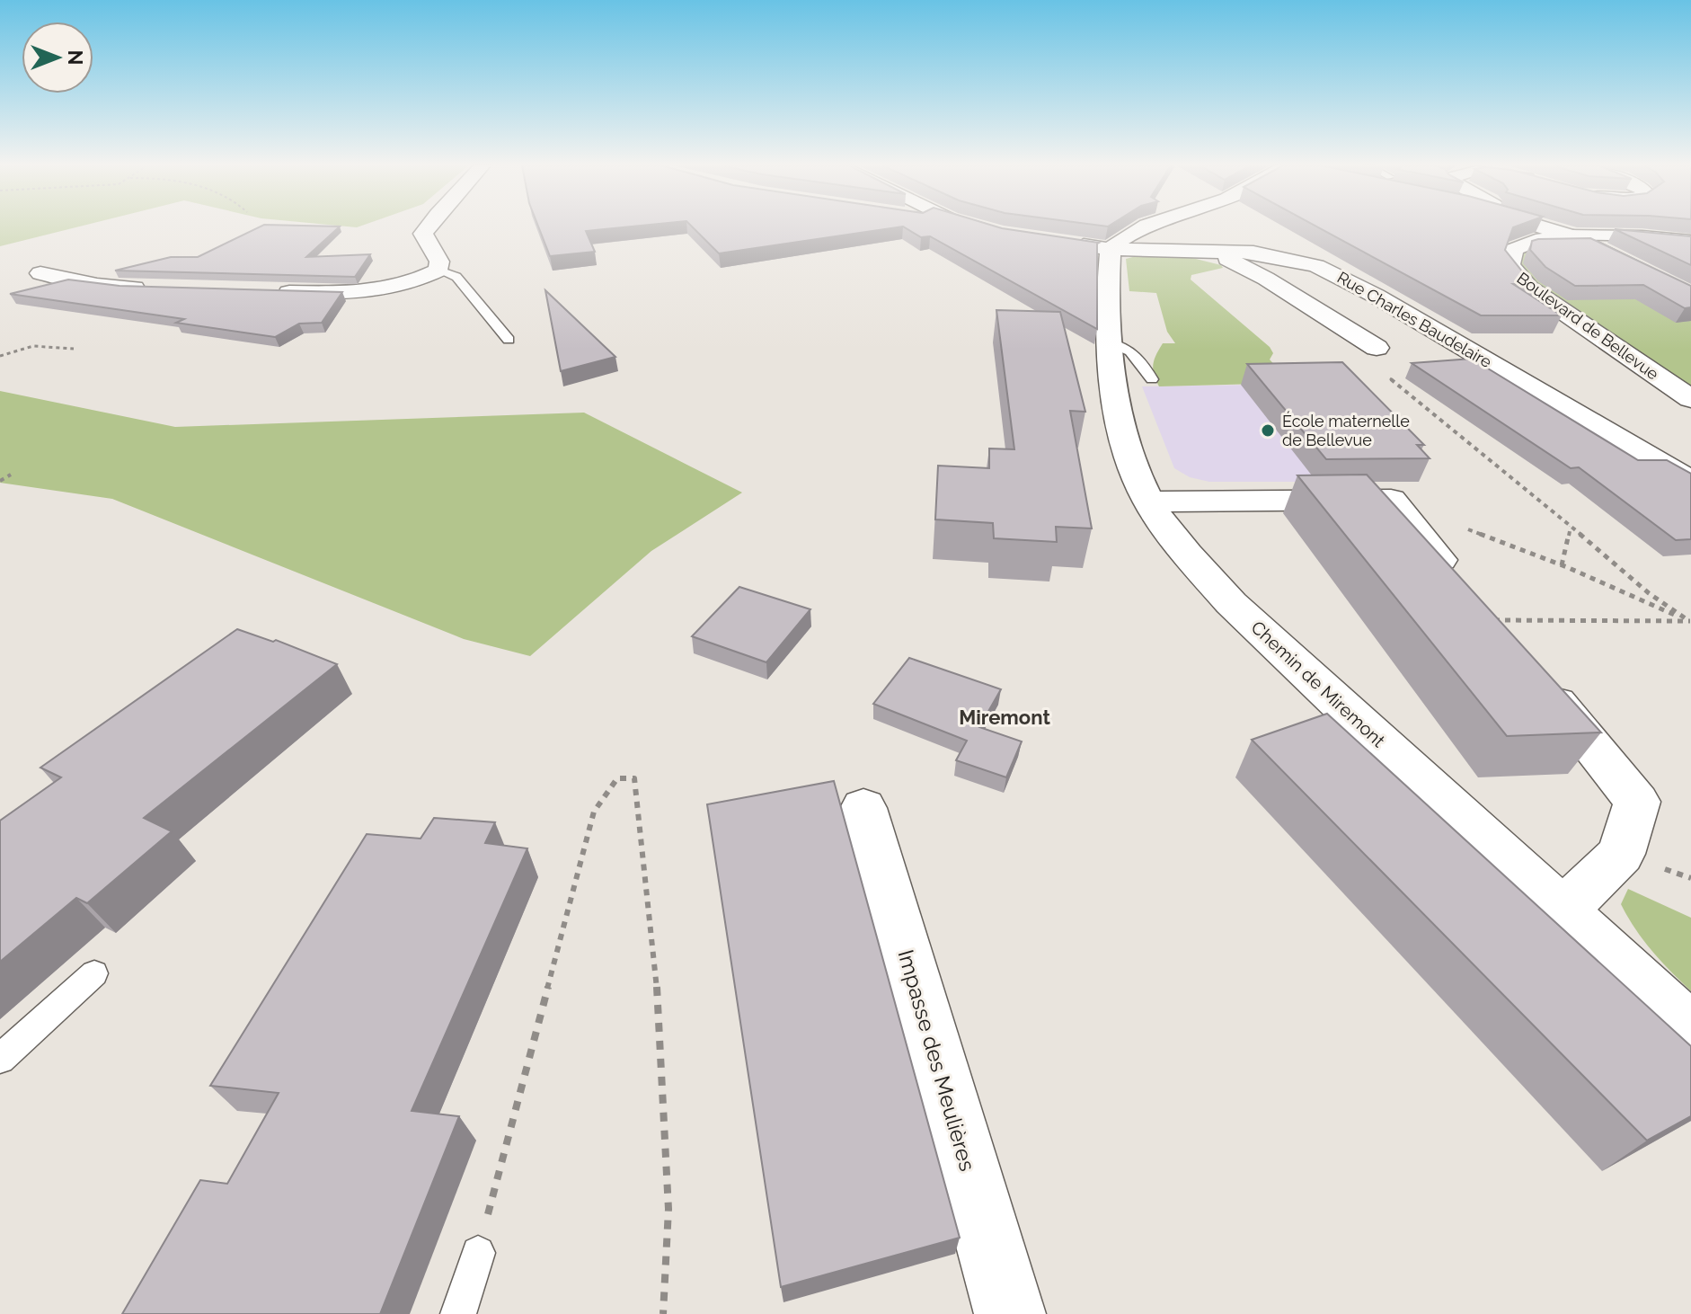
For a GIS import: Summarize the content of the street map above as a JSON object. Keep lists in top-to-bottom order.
{
  "streets": {
    "street": [
      "Rue Charles Baudelaire",
      "Boulevard de Bellevue",
      "Chemin de Miremont",
      "Impasse des Meulières"
    ]
  },
  "crossings": [
    ["Rue Charles Baudelaire", "Chemin de Miremont"]
  ],
  "districts": ["Miremont"],
  "places": ["École maternelle de Bellevue"],
  "north": "right"
}
